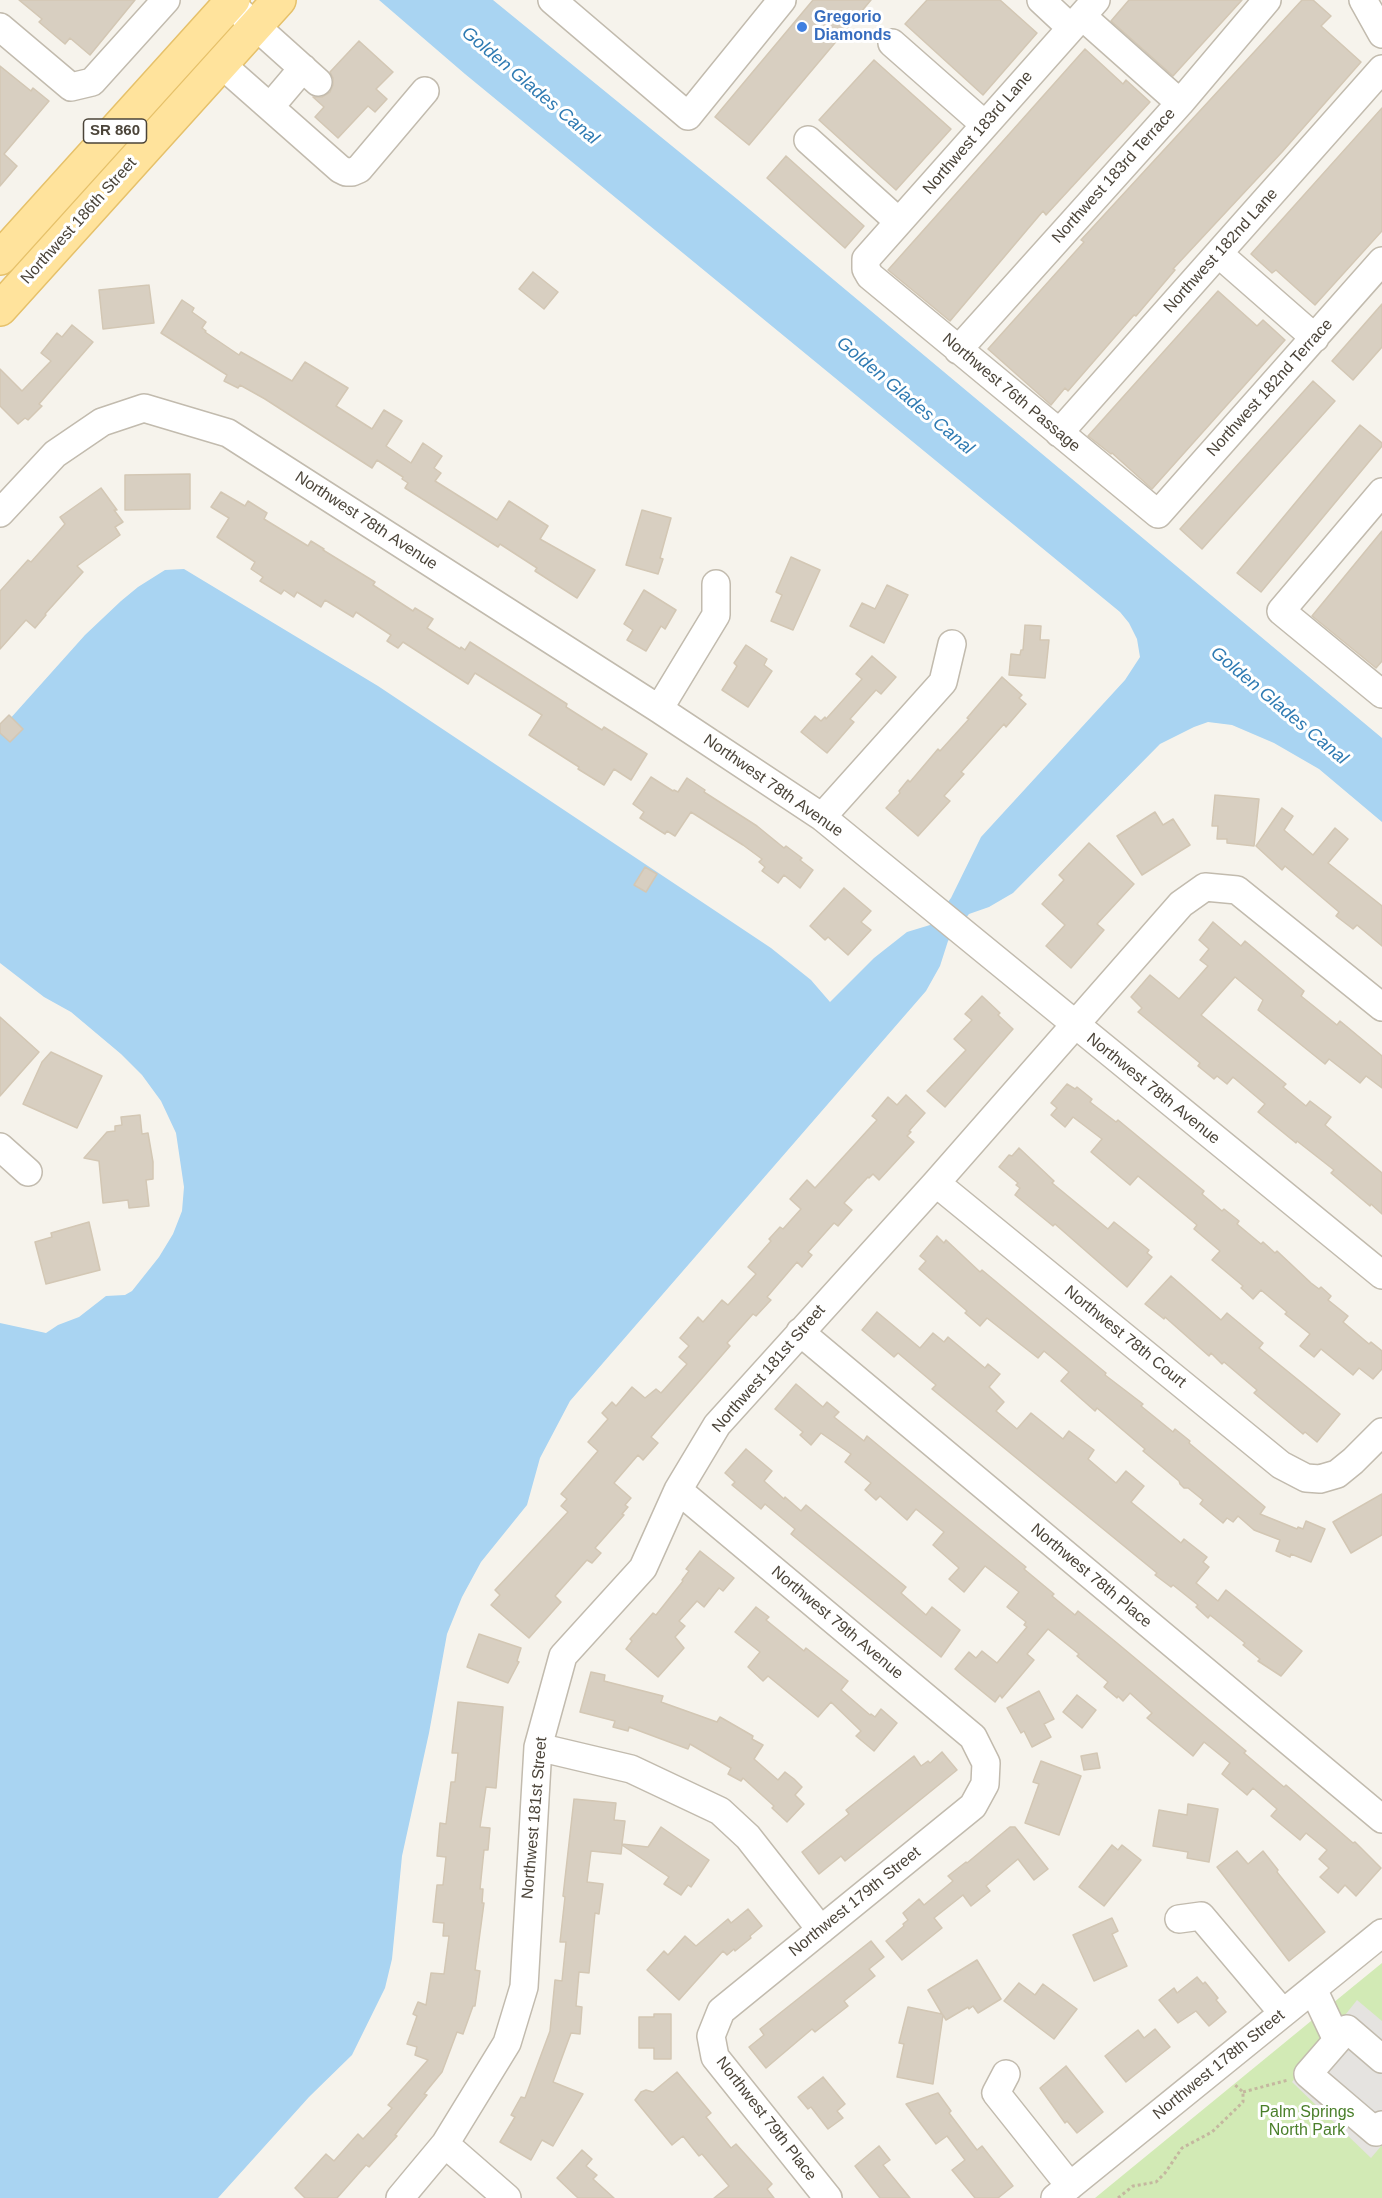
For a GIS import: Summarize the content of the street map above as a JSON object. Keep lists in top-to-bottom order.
{
  "streets": {
    "main road": ["SR 860", "Northwest 186th Street"],
    "street": [
      "Northwest 183rd Lane",
      "Northwest 183rd Terrace",
      "Northwest 182nd Lane",
      "Northwest 182nd Terrace",
      "Northwest 76th Passage",
      "Northwest 78th Avenue",
      "Northwest 78th Court",
      "Northwest 181st Street",
      "Northwest 78th Place",
      "Northwest 79th Avenue",
      "Northwest 179th Street",
      "Northwest 178th Street",
      "Northwest 79th Place"
    ]
  },
  "crossings": [
    ["Northwest 183rd Lane", "Northwest 76th Passage"],
    ["Northwest 183rd Terrace", "Northwest 76th Passage"],
    ["Northwest 182nd Lane", "Northwest 76th Passage"],
    ["Northwest 182nd Terrace", "Northwest 76th Passage"],
    ["Northwest 78th Avenue", "Northwest 181st Street"],
    ["Northwest 78th Court", "Northwest 181st Street"],
    ["Northwest 181st Street", "Northwest 78th Place"],
    ["Northwest 181st Street", "Northwest 79th Avenue"],
    ["Northwest 79th Avenue", "Northwest 179th Street"],
    ["Northwest 179th Street", "Northwest 79th Place"]
  ],
  "water": ["Golden Glades Canal"],
  "parks": ["Palm Springs North Park"],
  "places": ["Gregorio Diamonds"]
}
